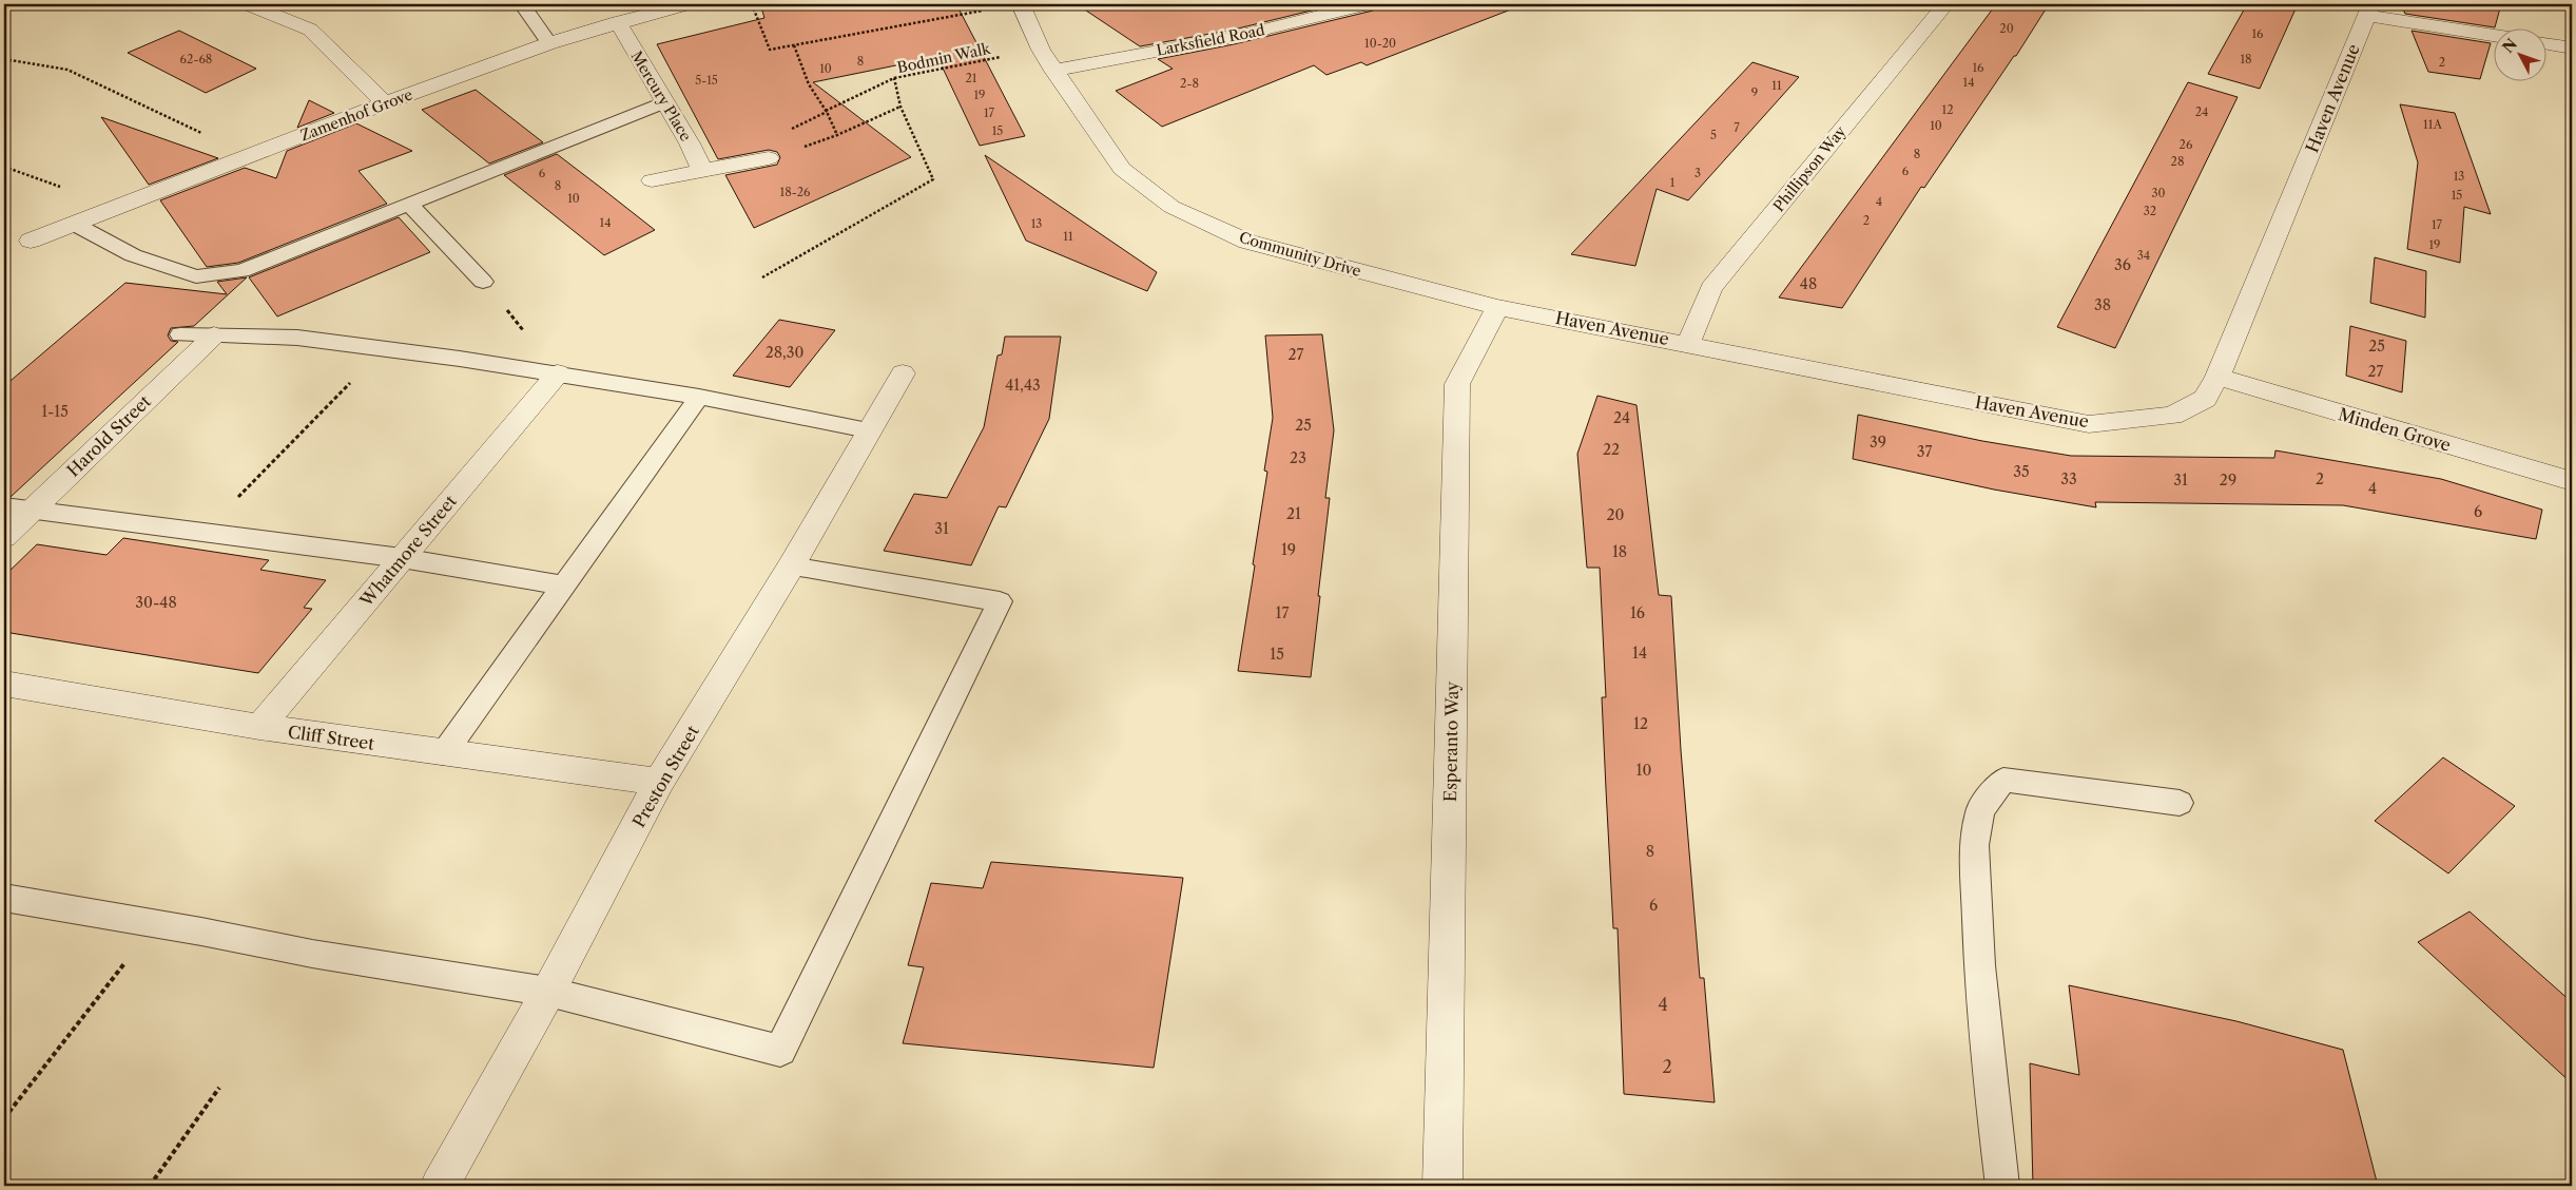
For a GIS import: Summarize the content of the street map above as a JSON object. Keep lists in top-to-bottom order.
{
  "streets": {
    "street": [
      "Larksfield Road",
      "Mercury Place",
      "Haven Avenue",
      "Zamenhof Grove",
      "Phillipson Way",
      "Community Drive",
      "Minden Grove",
      "Harold Street",
      "Whatmore Street",
      "Cliff Street",
      "Esperanto Way",
      "Preston Street"
    ],
    "path": ["Bodmin Walk"]
  },
  "crossings": [
    ["Larksfield Road", "Community Drive"],
    ["Bodmin Walk", "Community Drive"],
    ["Mercury Place", "Zamenhof Grove"],
    ["Haven Avenue", "Phillipson Way"],
    ["Haven Avenue", "Community Drive"],
    ["Haven Avenue", "Minden Grove"],
    ["Haven Avenue", "Esperanto Way"],
    ["Community Drive", "Esperanto Way"],
    ["Whatmore Street", "Cliff Street"],
    ["Cliff Street", "Preston Street"]
  ],
  "house_numbers": [
    "20",
    "16",
    "10-20",
    "62-68",
    "18",
    "8",
    "2",
    "16",
    "10",
    "21",
    "5-15",
    "14",
    "2-8",
    "11",
    "9",
    "19",
    "12",
    "24",
    "17",
    "11A",
    "10",
    "7",
    "15",
    "5",
    "26",
    "8",
    "28",
    "6",
    "6",
    "3",
    "13",
    "1",
    "8",
    "18-26",
    "30",
    "15",
    "10",
    "4",
    "32",
    "2",
    "14",
    "13",
    "17",
    "11",
    "19",
    "34",
    "36",
    "48",
    "38",
    "25",
    "28,30",
    "27",
    "27",
    "41,43",
    "1-15",
    "24",
    "25",
    "39",
    "22",
    "37",
    "23",
    "35",
    "33",
    "2",
    "31",
    "29",
    "4",
    "6",
    "21",
    "20",
    "31",
    "19",
    "18",
    "30-48",
    "17",
    "16",
    "14",
    "15",
    "12",
    "10",
    "8",
    "6",
    "4",
    "2"
  ],
  "north": "top left"
}
